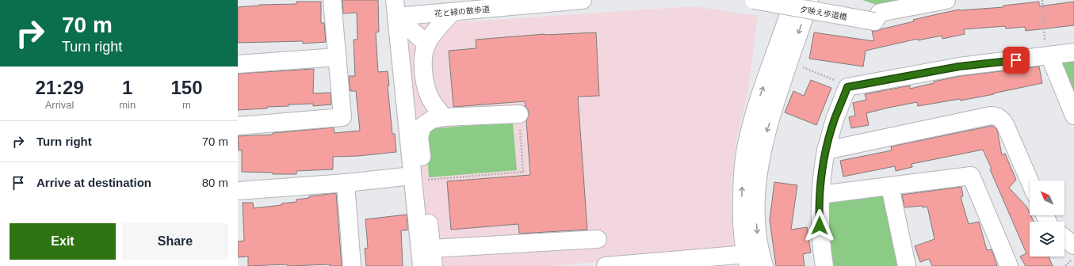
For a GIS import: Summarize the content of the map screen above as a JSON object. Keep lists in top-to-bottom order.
{
  "streets": {
    "street": ["花と緑の散歩道", "夕映え歩道橋"]
  },
  "north": "top left",
  "page": {
    "turn": ["70 m", "Turn right"],
    "eta": [
      "21:29",
      "Arrival",
      "1",
      "min",
      "150",
      "m"
    ],
    "list": [
      {
        "name": "Turn right",
        "value": "70 m"
      },
      {
        "name": "Arrive at destination",
        "value": "80 m"
      }
    ],
    "buttons": ["Exit", "Share"]
  }
}
